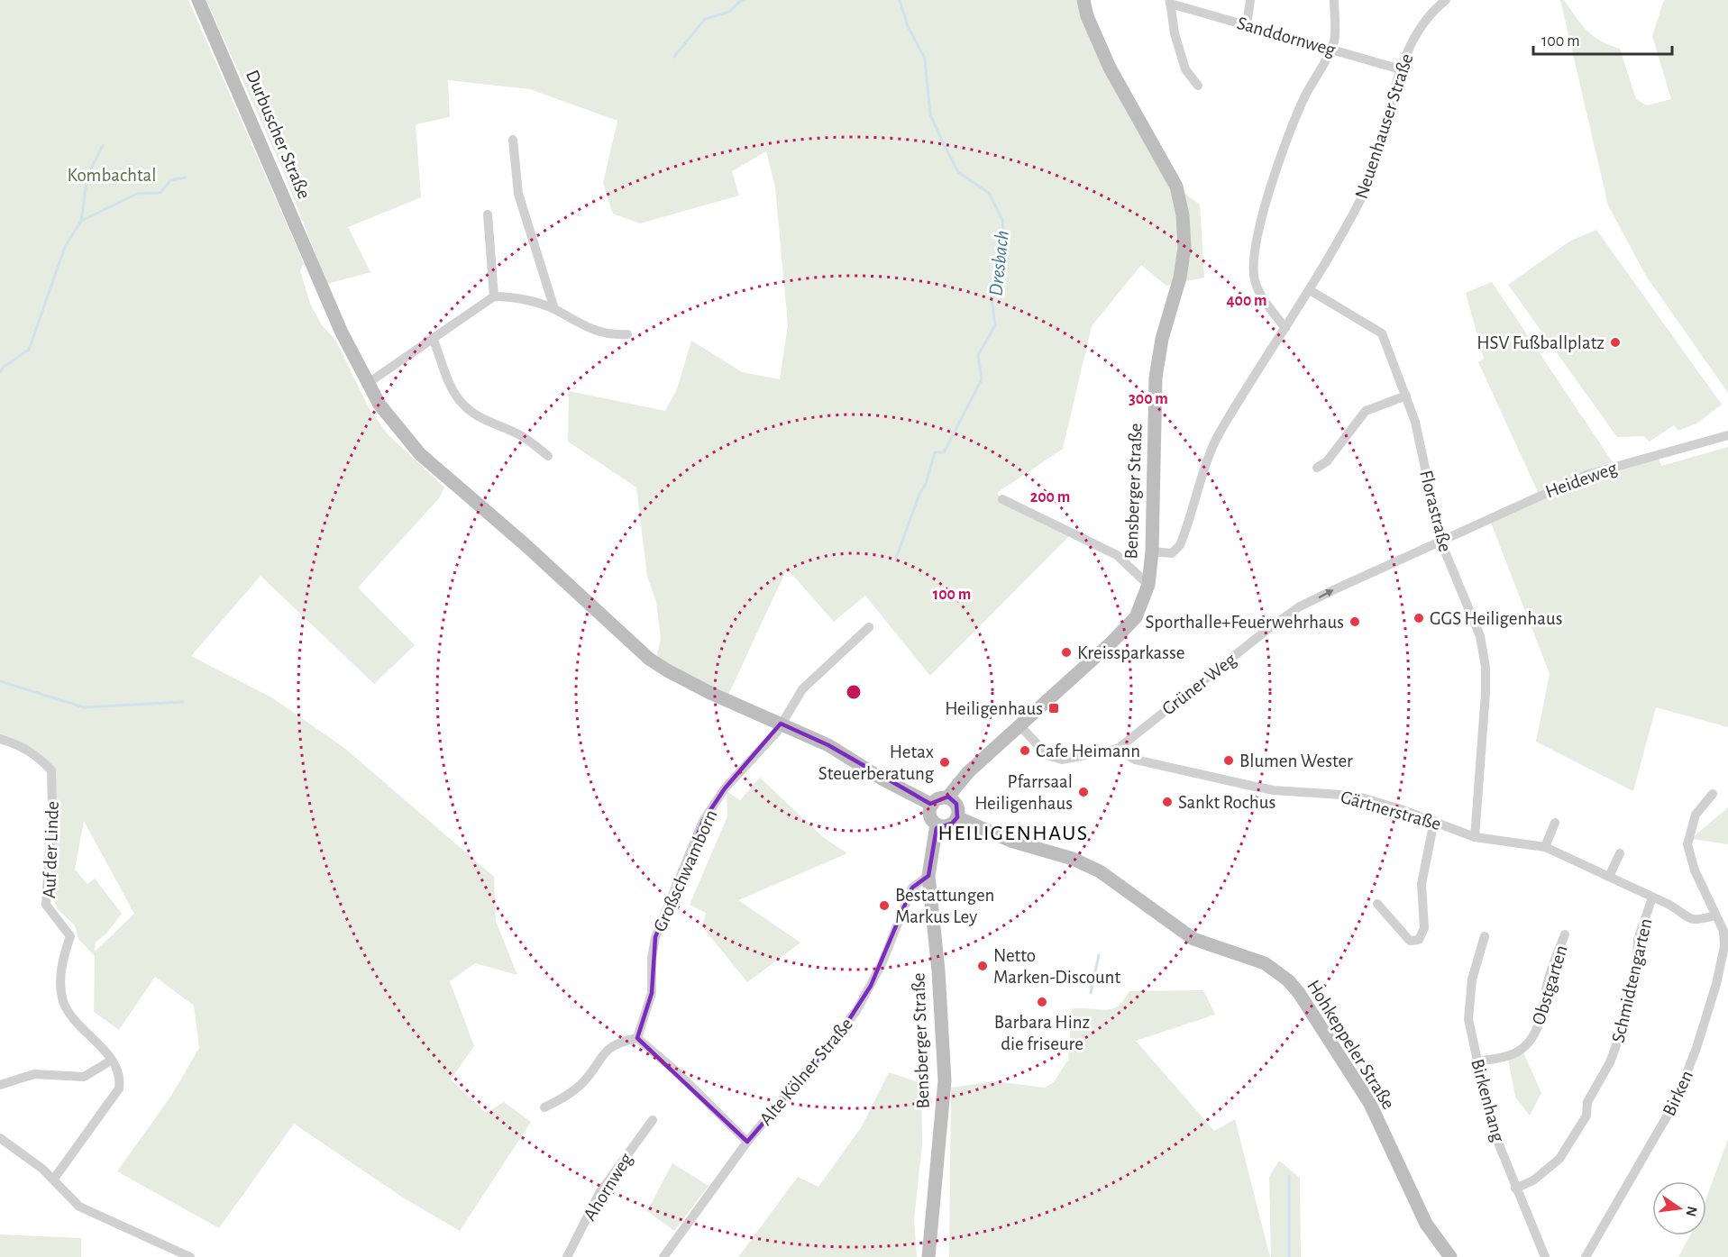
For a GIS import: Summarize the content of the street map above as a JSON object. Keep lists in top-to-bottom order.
{
  "streets": {
    "main road": ["Durbuscher Straße", "Bensberger Straße", "Hohkeppeler Straße"],
    "street": [
      "Sanddornweg",
      "Neuenhauser Straße",
      "Heideweg",
      "Florastraße",
      "Grüner Weg",
      "Gärtnerstraße",
      "Auf der Linde",
      "Großschwamborn",
      "Schmidtengarten",
      "Obstgarten",
      "Alte Kölner Straße",
      "Birken",
      "Birkenhang",
      "Ahornweg"
    ]
  },
  "crossings": [
    ["Sanddornweg", "Neuenhauser Straße"],
    ["Neuenhauser Straße", "Bensberger Straße"],
    ["Neuenhauser Straße", "Florastraße"],
    ["Durbuscher Straße", "Großschwamborn"],
    ["Heideweg", "Florastraße"],
    ["Heideweg", "Grüner Weg"],
    ["Bensberger Straße", "Grüner Weg"],
    ["Bensberger Straße", "Hohkeppeler Straße"],
    ["Bensberger Straße", "Alte Kölner Straße"],
    ["Florastraße", "Grüner Weg"],
    ["Florastraße", "Gärtnerstraße"],
    ["Grüner Weg", "Gärtnerstraße"],
    ["Schmidtengarten", "Birkenhang"],
    ["Obstgarten", "Birkenhang"]
  ],
  "one_way": ["Grüner Weg"],
  "districts": ["HEILIGENHAUS"],
  "water": ["Dresbach"],
  "parks": ["Kombachtal"],
  "places": {
    "other": [
      "HSV Fußballplatz",
      "GGS Heiligenhaus",
      "Sporthalle+Feuerwehrhaus",
      "Kreissparkasse",
      "Cafe Heimann",
      "Blumen Wester",
      "Hetax Steuerberatung",
      "Pfarrsaal Heiligenhaus",
      "Sankt Rochus",
      "Bestattungen Markus Ley",
      "Netto Marken-Discount",
      "Barbara Hinz die friseure"
    ],
    "transit": ["Heiligenhaus"]
  },
  "scale_bar": "100 m",
  "north": "right",
  "rings": [
    "400 m",
    "300 m",
    "200 m",
    "100 m"
  ]
}
